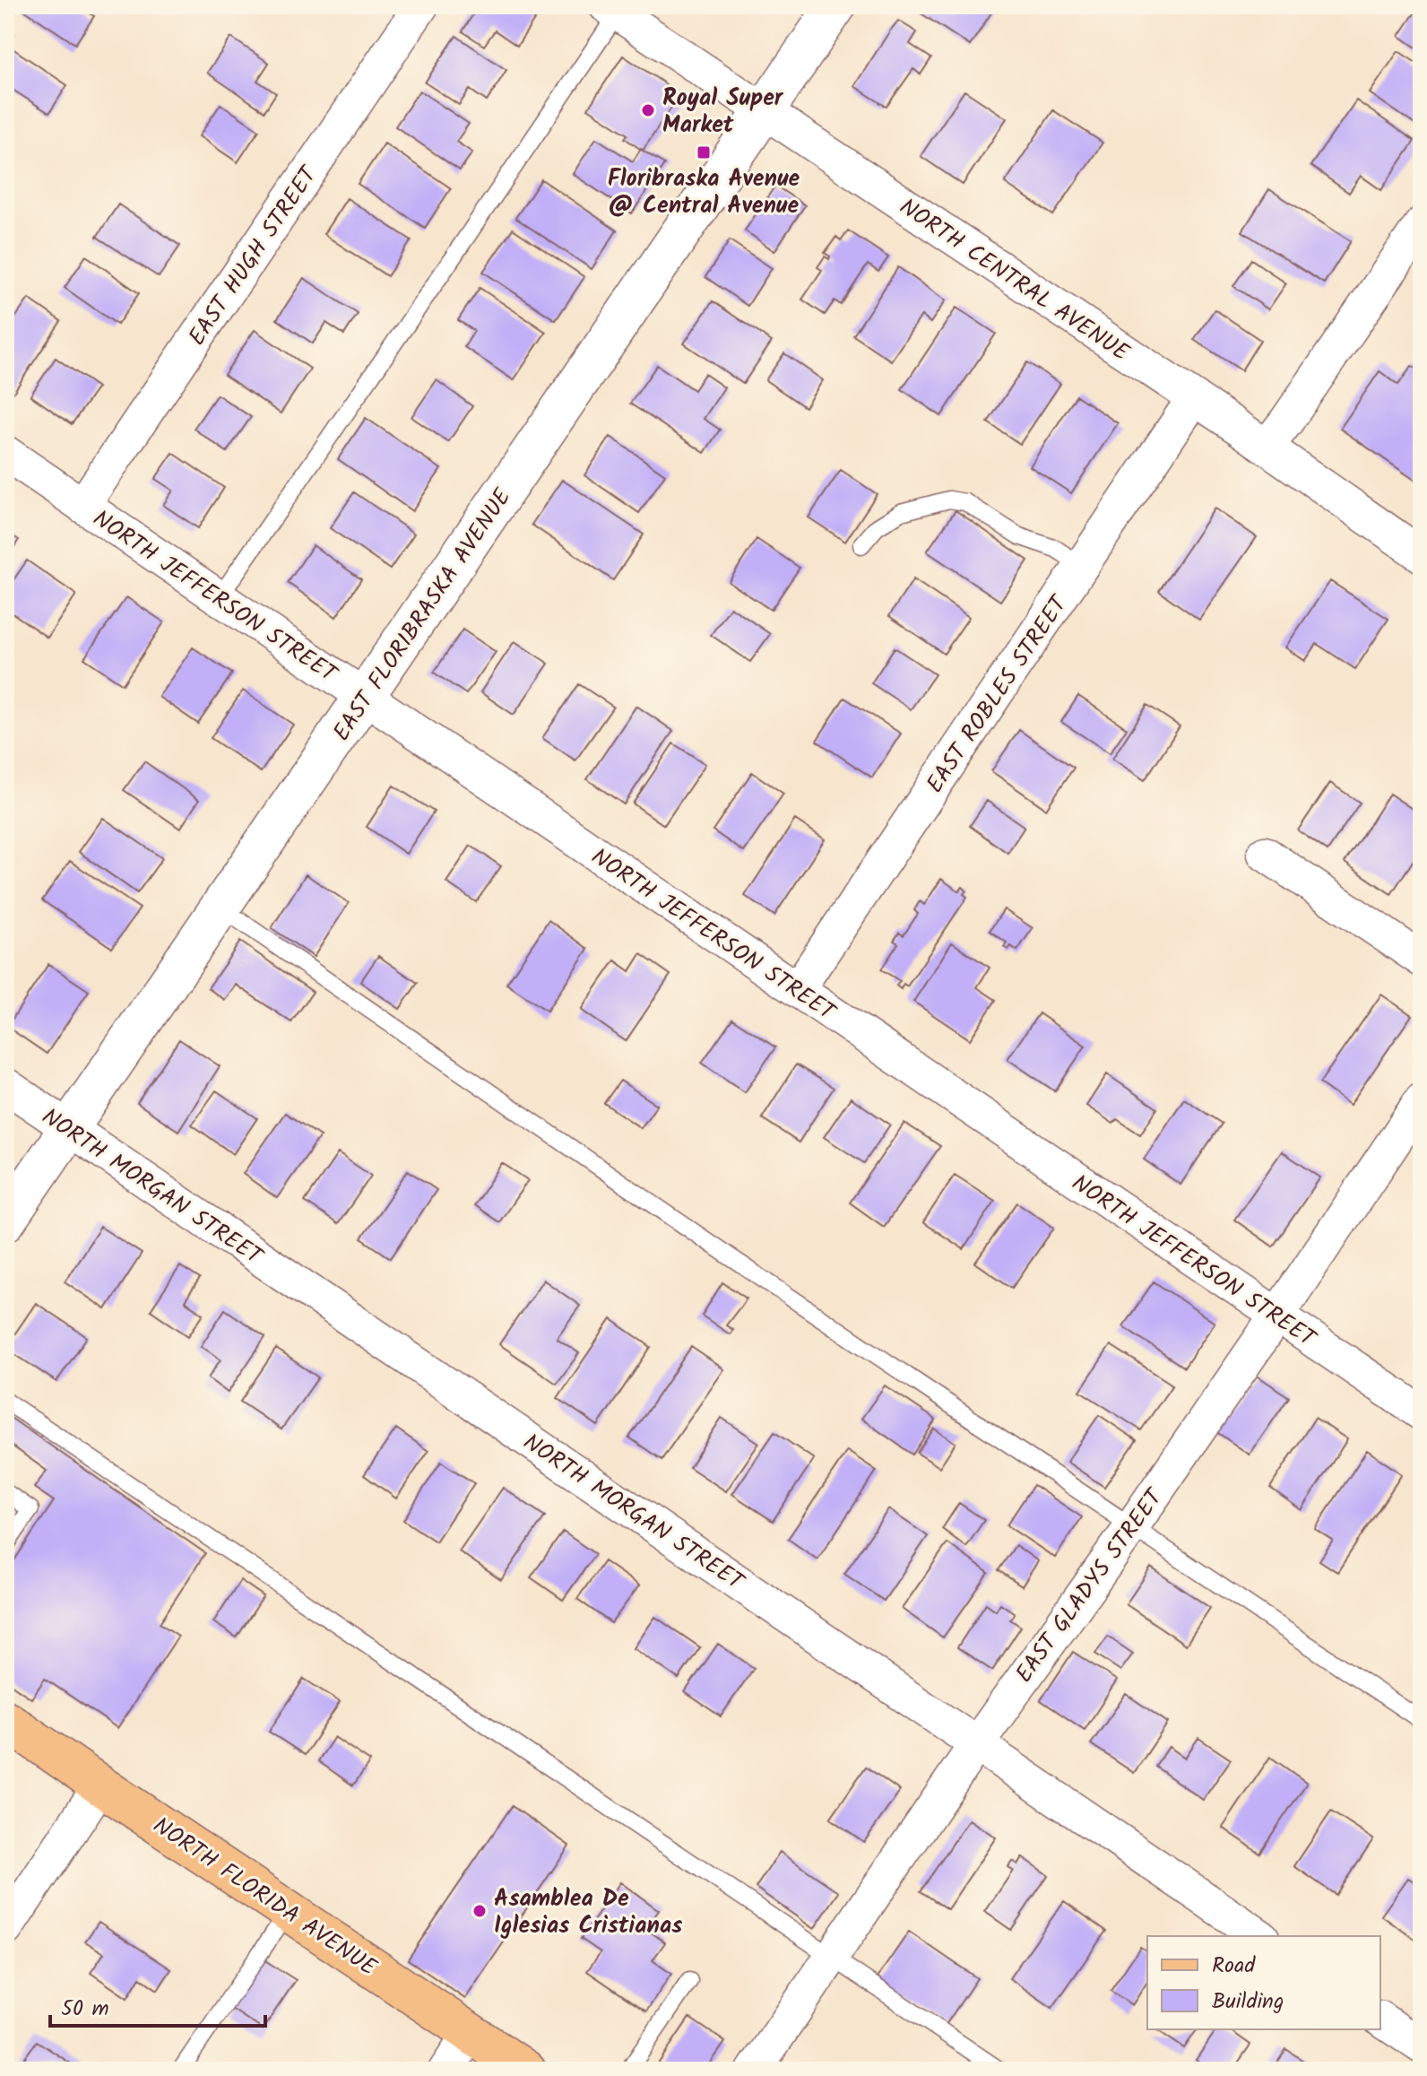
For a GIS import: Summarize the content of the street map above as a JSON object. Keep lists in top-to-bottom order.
{
  "streets": {
    "main road": ["NORTH FLORIDA AVENUE"],
    "street": [
      "EAST HUGH STREET",
      "NORTH CENTRAL AVENUE",
      "NORTH JEFFERSON STREET",
      "EAST FLORIBRASKA AVENUE",
      "EAST ROBLES STREET",
      "NORTH MORGAN STREET",
      "EAST GLADYS STREET"
    ]
  },
  "crossings": [
    ["EAST HUGH STREET", "NORTH JEFFERSON STREET"],
    ["NORTH CENTRAL AVENUE", "EAST FLORIBRASKA AVENUE"],
    ["NORTH CENTRAL AVENUE", "EAST ROBLES STREET"],
    ["NORTH JEFFERSON STREET", "EAST FLORIBRASKA AVENUE"],
    ["NORTH JEFFERSON STREET", "EAST ROBLES STREET"],
    ["NORTH JEFFERSON STREET", "EAST GLADYS STREET"],
    ["EAST FLORIBRASKA AVENUE", "NORTH MORGAN STREET"],
    ["NORTH MORGAN STREET", "EAST GLADYS STREET"]
  ],
  "places": {
    "other": ["Royal Super Market", "Asamblea De Iglesias Cristianas"],
    "transit": ["Floribraska Avenue @ Central Avenue"]
  },
  "legend": ["Road", "Building"],
  "scale_bar": "50 m"
}
